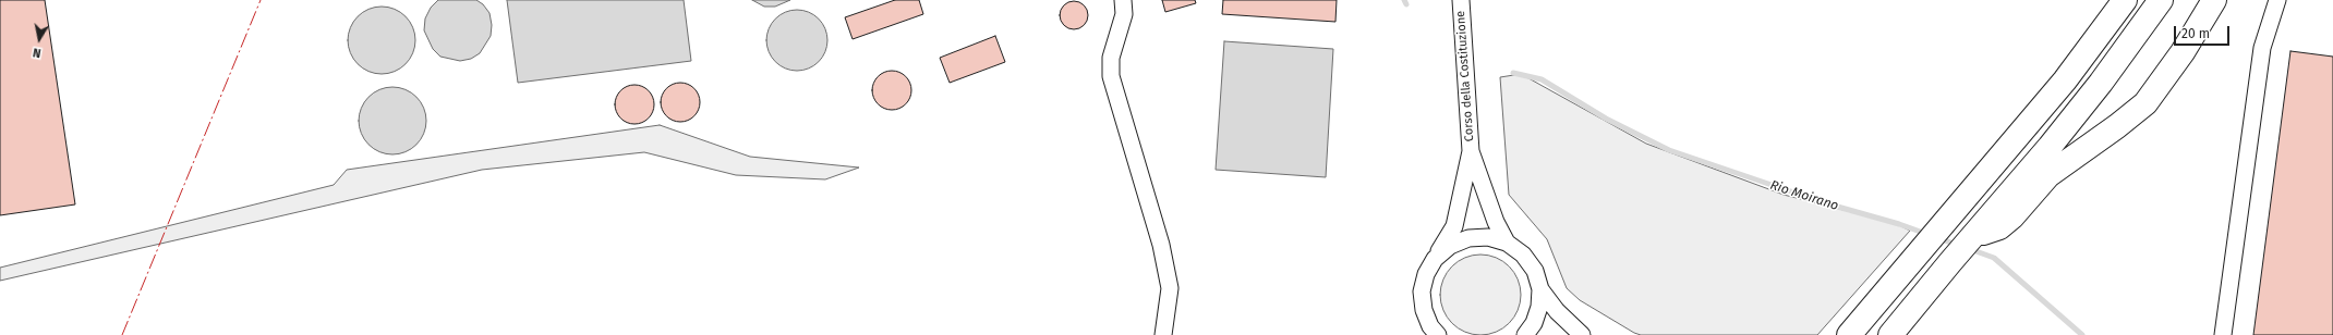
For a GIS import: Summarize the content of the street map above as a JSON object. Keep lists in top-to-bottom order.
{
  "streets": {
    "street": ["Corso della Costituzione"]
  },
  "water": ["Rio Moirano"],
  "scale_bar": "20 m",
  "north": "bottom"
}
